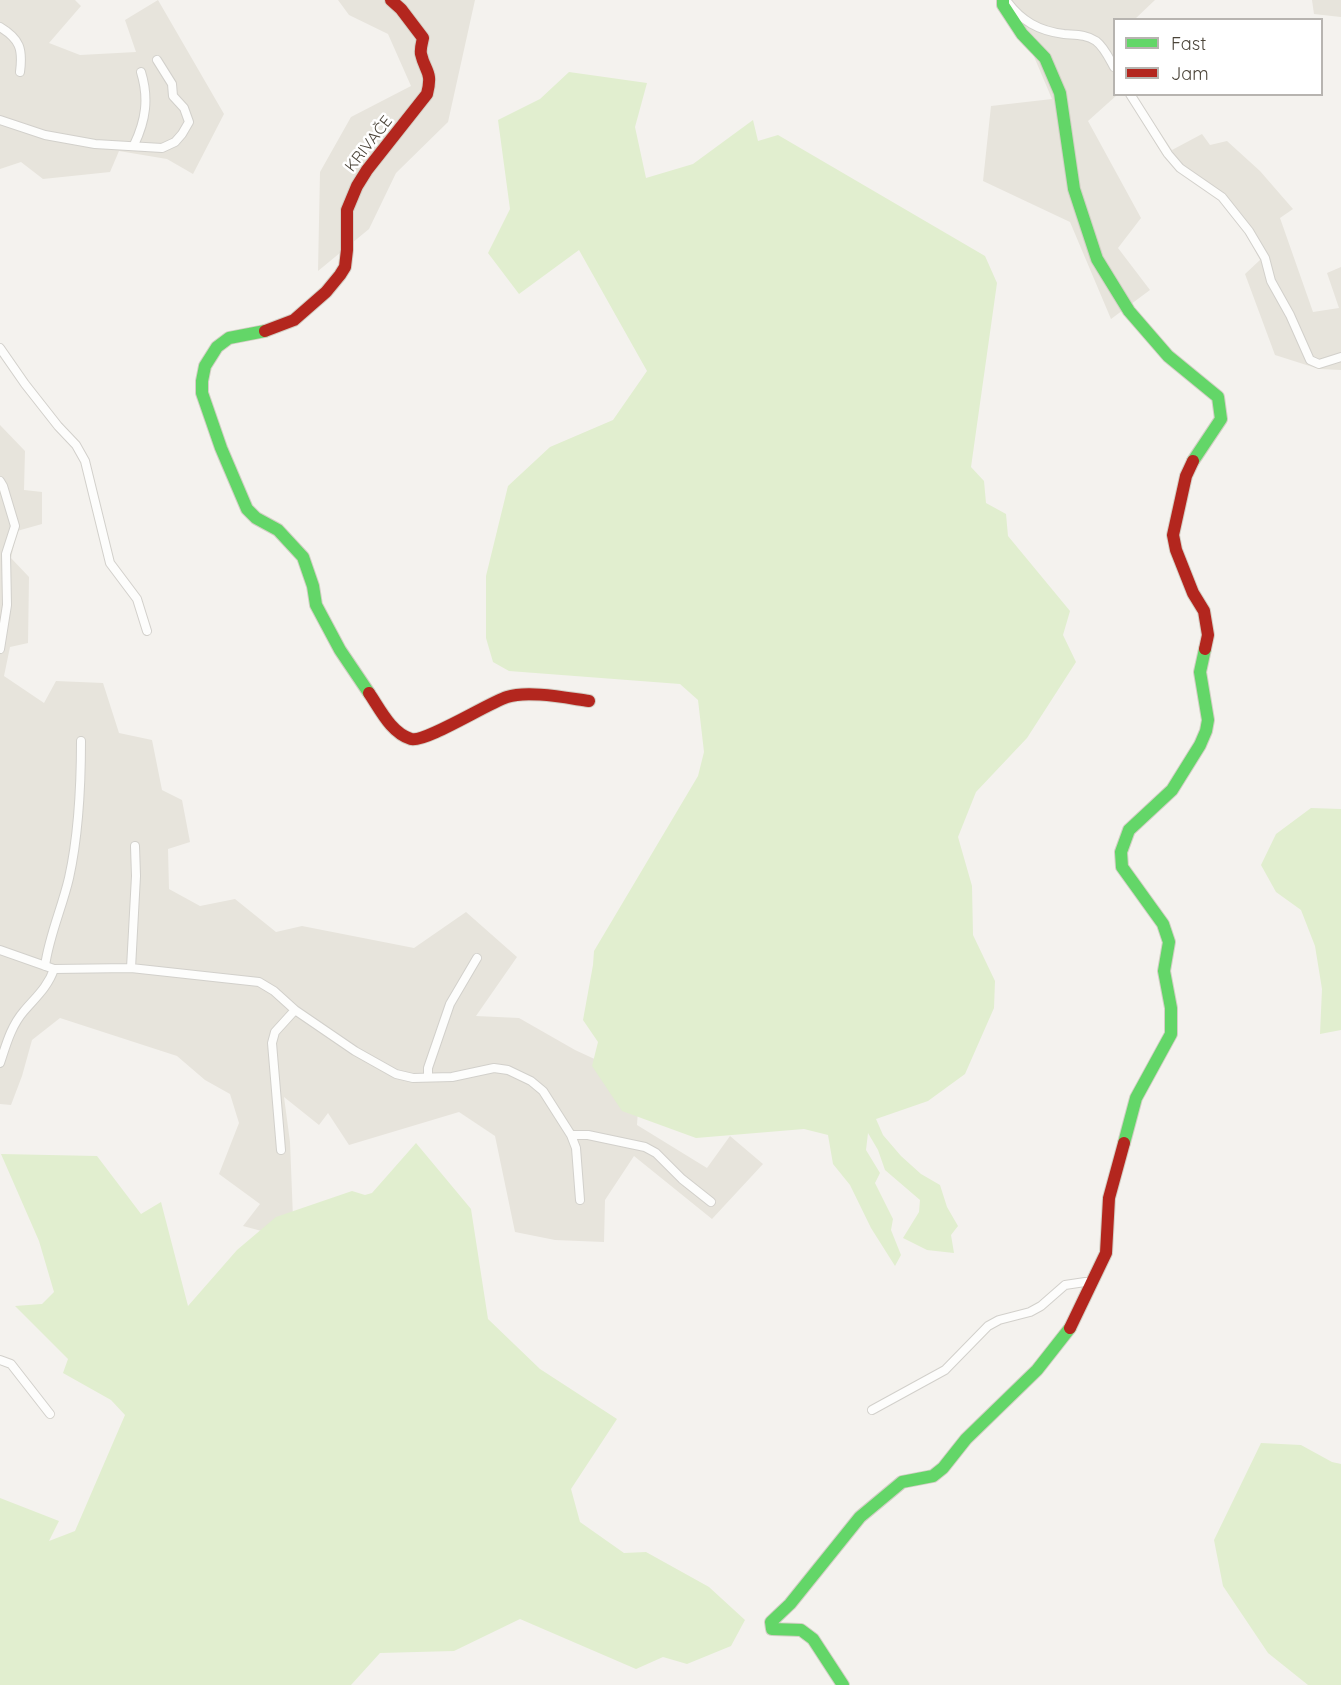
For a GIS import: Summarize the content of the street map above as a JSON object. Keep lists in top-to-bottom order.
{
  "streets": {
    "street": ["KRIVAČE"]
  },
  "legend": ["Fast", "Jam"]
}
